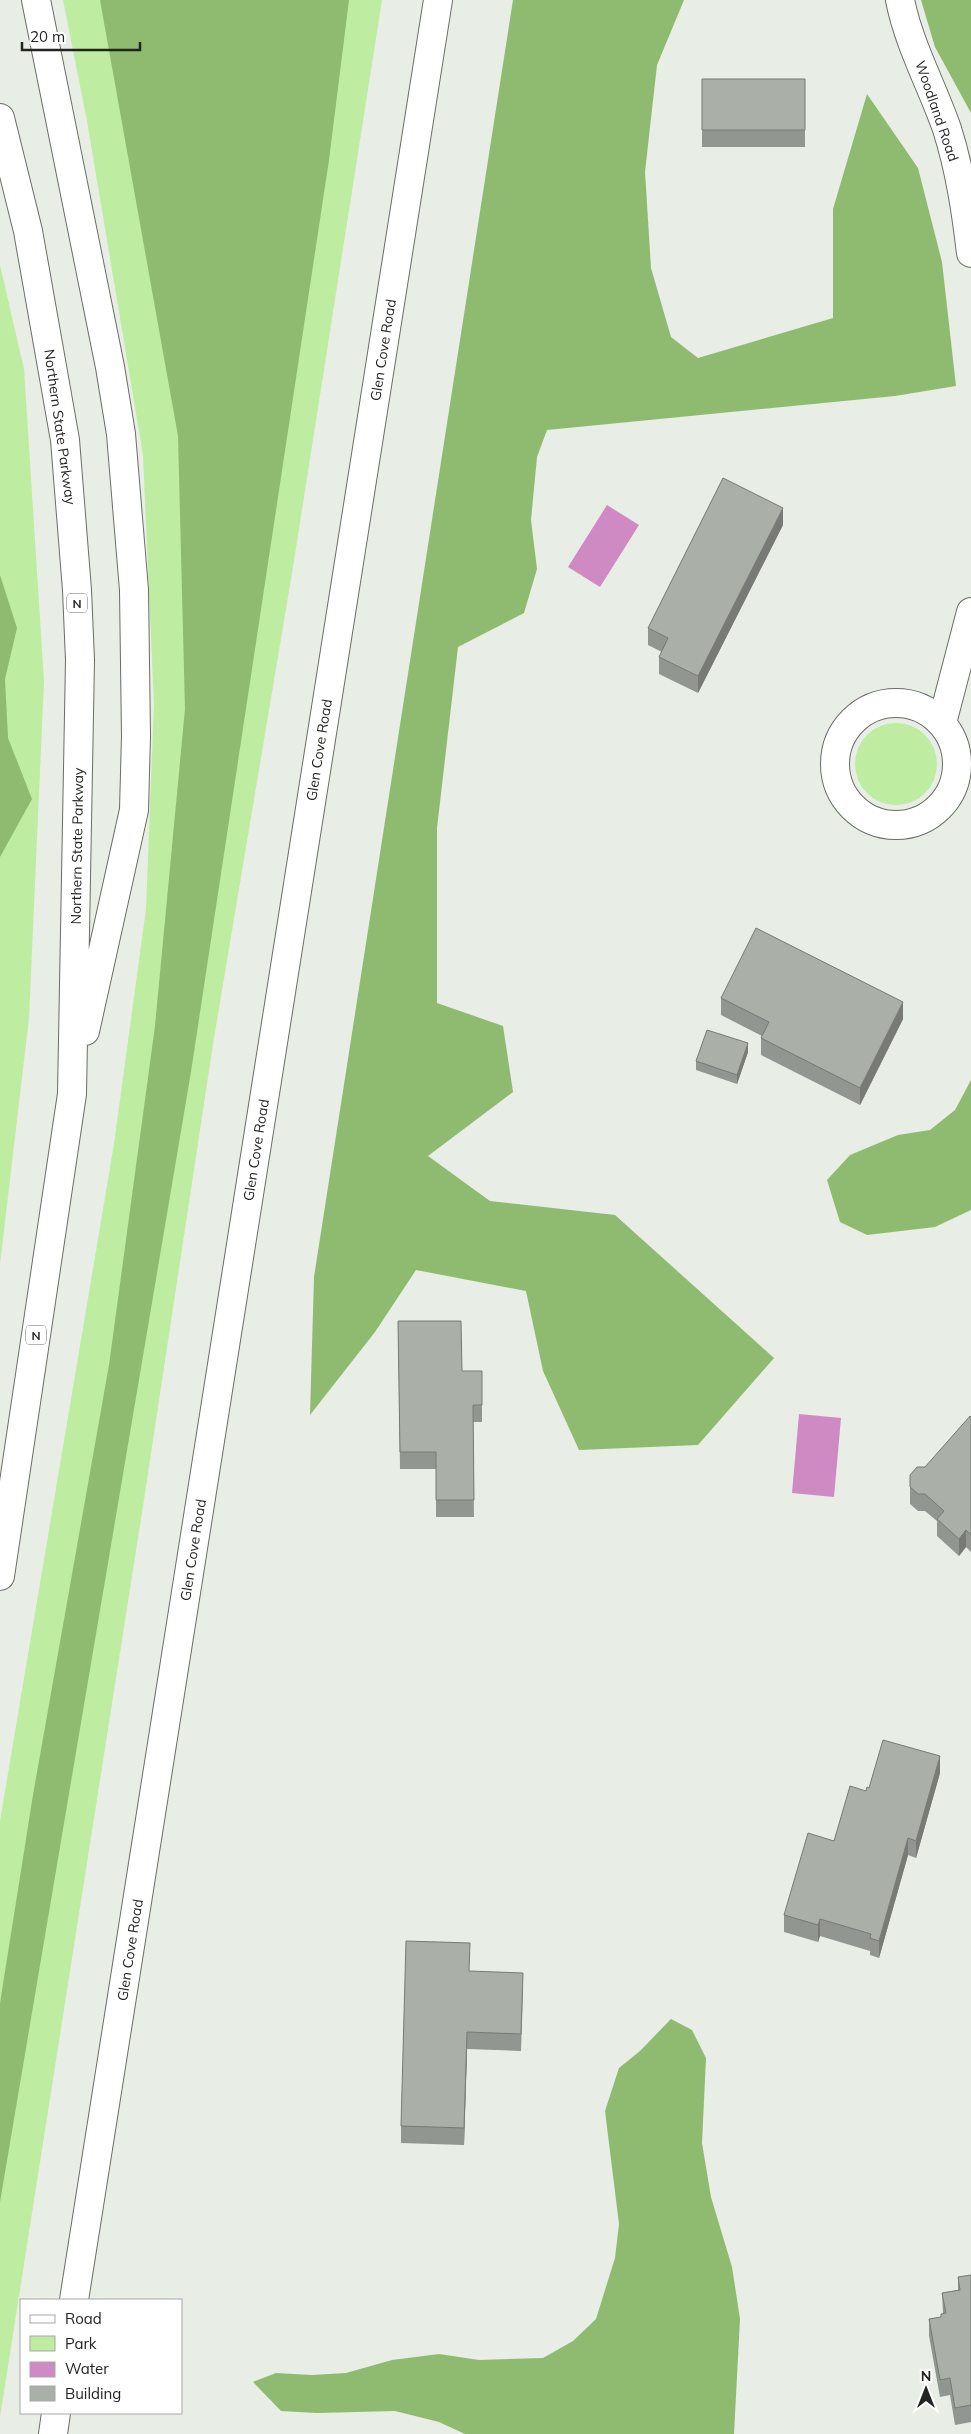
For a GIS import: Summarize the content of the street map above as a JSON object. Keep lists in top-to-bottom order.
{
  "streets": {
    "main road": [
      "Woodland Road",
      "Glen Cove Road",
      "Northern State Parkway",
      "N"
    ]
  },
  "legend": [
    "Road",
    "Park",
    "Water",
    "Building"
  ],
  "scale_bar": "20 m",
  "north": "top"
}
